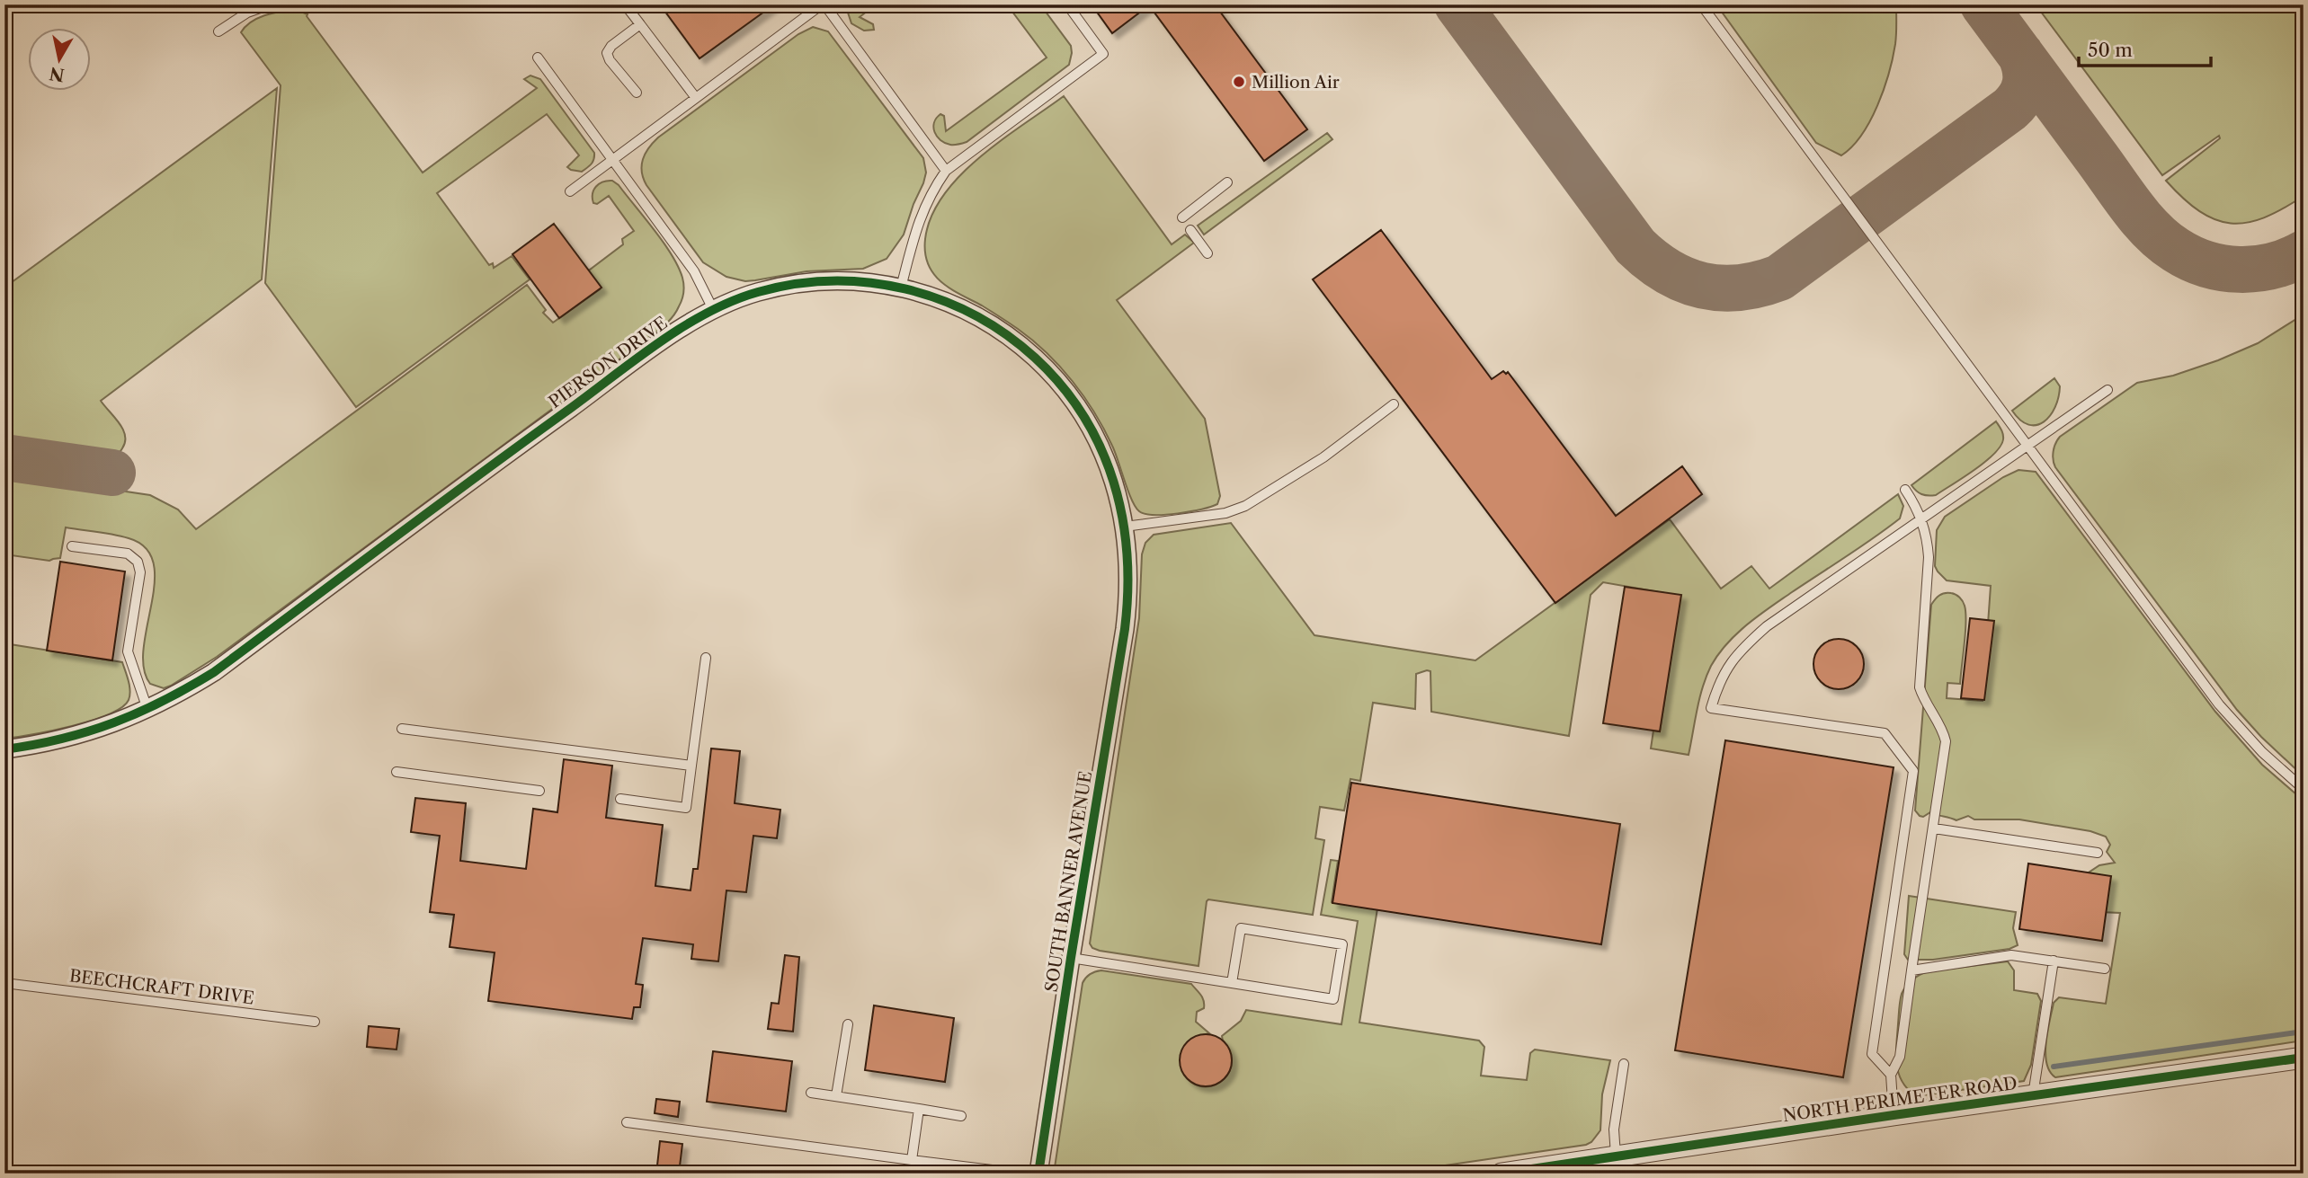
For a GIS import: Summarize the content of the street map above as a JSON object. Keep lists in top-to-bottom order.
{
  "streets": {
    "street": ["PIERSON DRIVE", "SOUTH BANNER AVENUE", "NORTH PERIMETER ROAD"],
    "lane": ["BEECHCRAFT DRIVE"]
  },
  "crossings": [
    ["PIERSON DRIVE", "SOUTH BANNER AVENUE"]
  ],
  "places": ["Million Air"],
  "scale_bar": "50 m",
  "north": "bottom"
}
